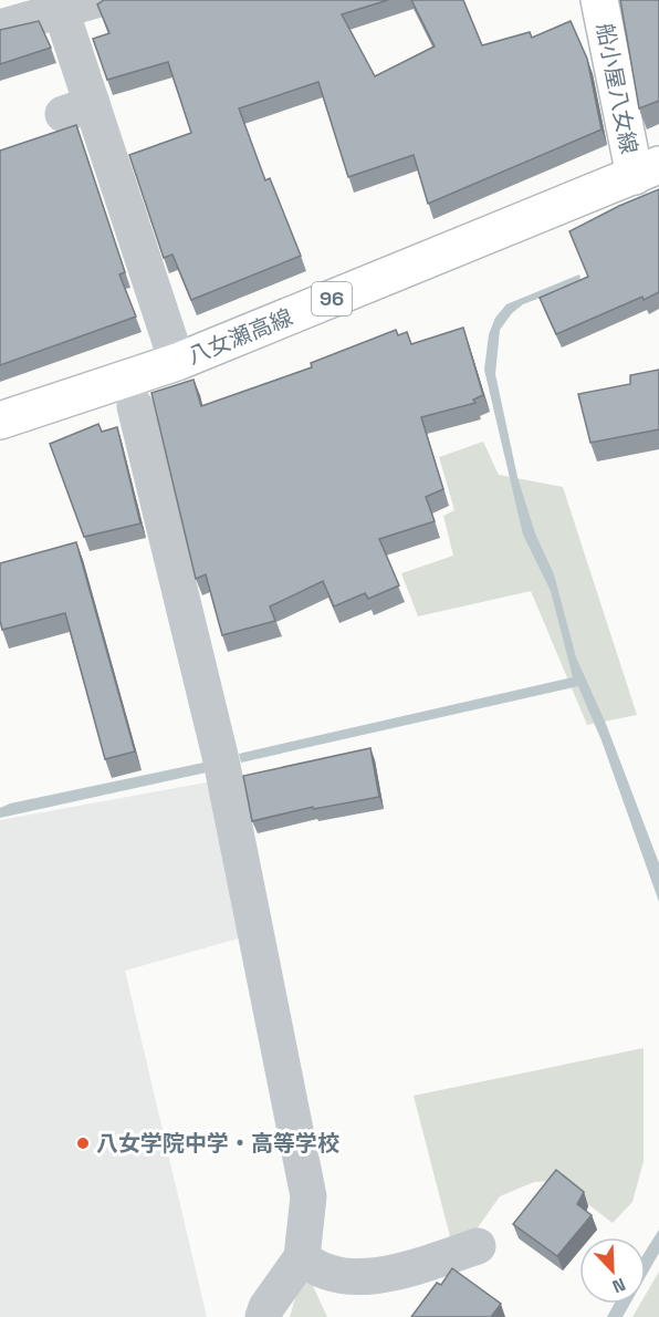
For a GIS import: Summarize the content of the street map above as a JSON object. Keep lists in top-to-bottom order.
{
  "streets": {
    "main road": ["船小屋八女線", "96", "八女瀬高線"]
  },
  "crossings": [
    ["船小屋八女線", "八女瀬高線"]
  ],
  "places": ["八女学院中学・高等学校"],
  "north": "bottom right"
}
